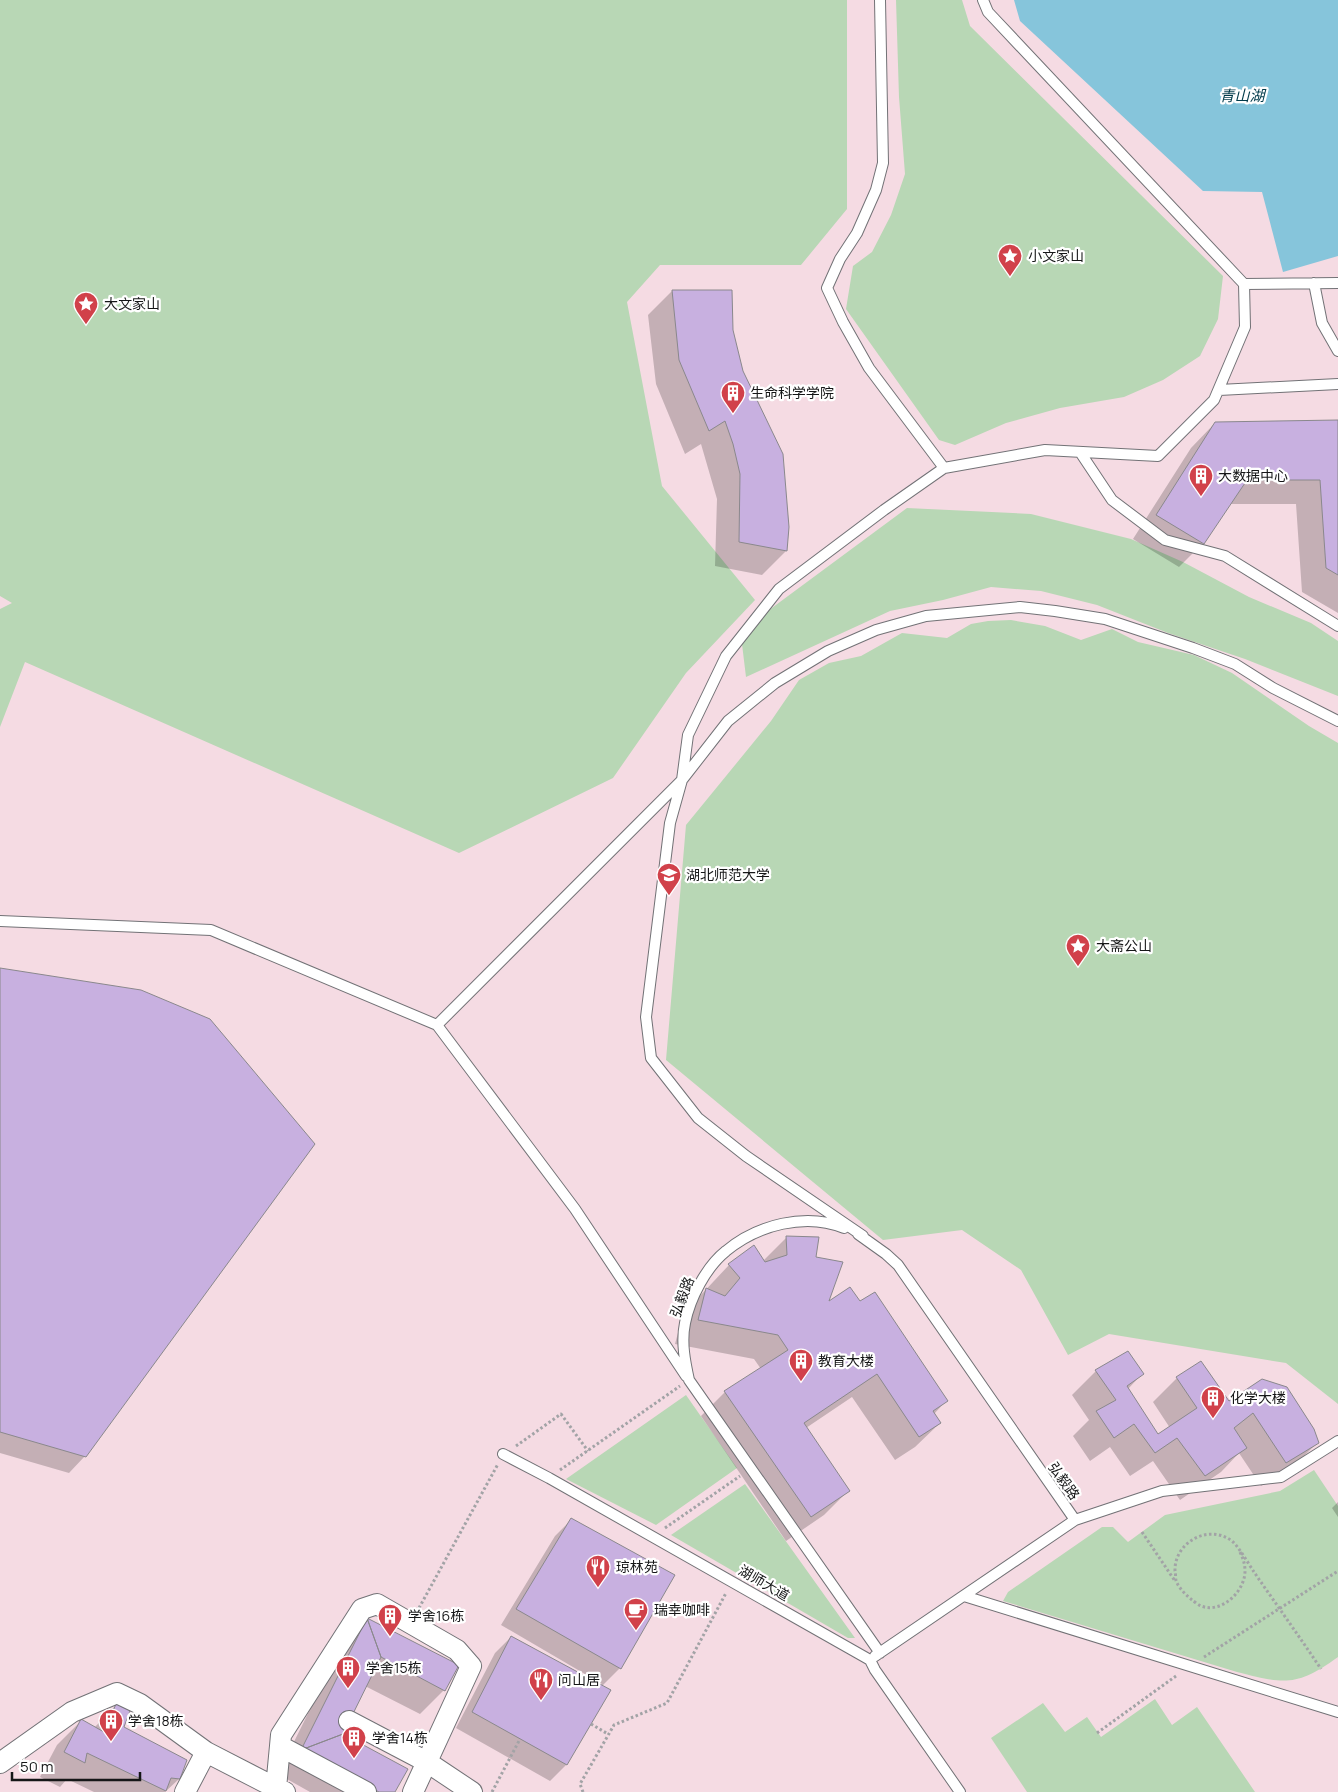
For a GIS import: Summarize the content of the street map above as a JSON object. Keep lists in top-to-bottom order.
{
  "streets": {
    "lane": ["弘毅路", "湖师大道"]
  },
  "water": ["青山湖"],
  "places": {
    "place": ["小文家山", "大文家山", "大斋公山"],
    "building": [
      "生命科学学院",
      "大数据中心",
      "教育大楼",
      "化学大楼",
      "学舍16栋",
      "学舍15栋",
      "学舍18栋",
      "学舍14栋"
    ],
    "school or university": ["湖北师范大学"],
    "restaurant": ["琼林苑", "问山居"],
    "cafe": ["瑞幸咖啡"]
  },
  "scale_bar": "50 m"
}
